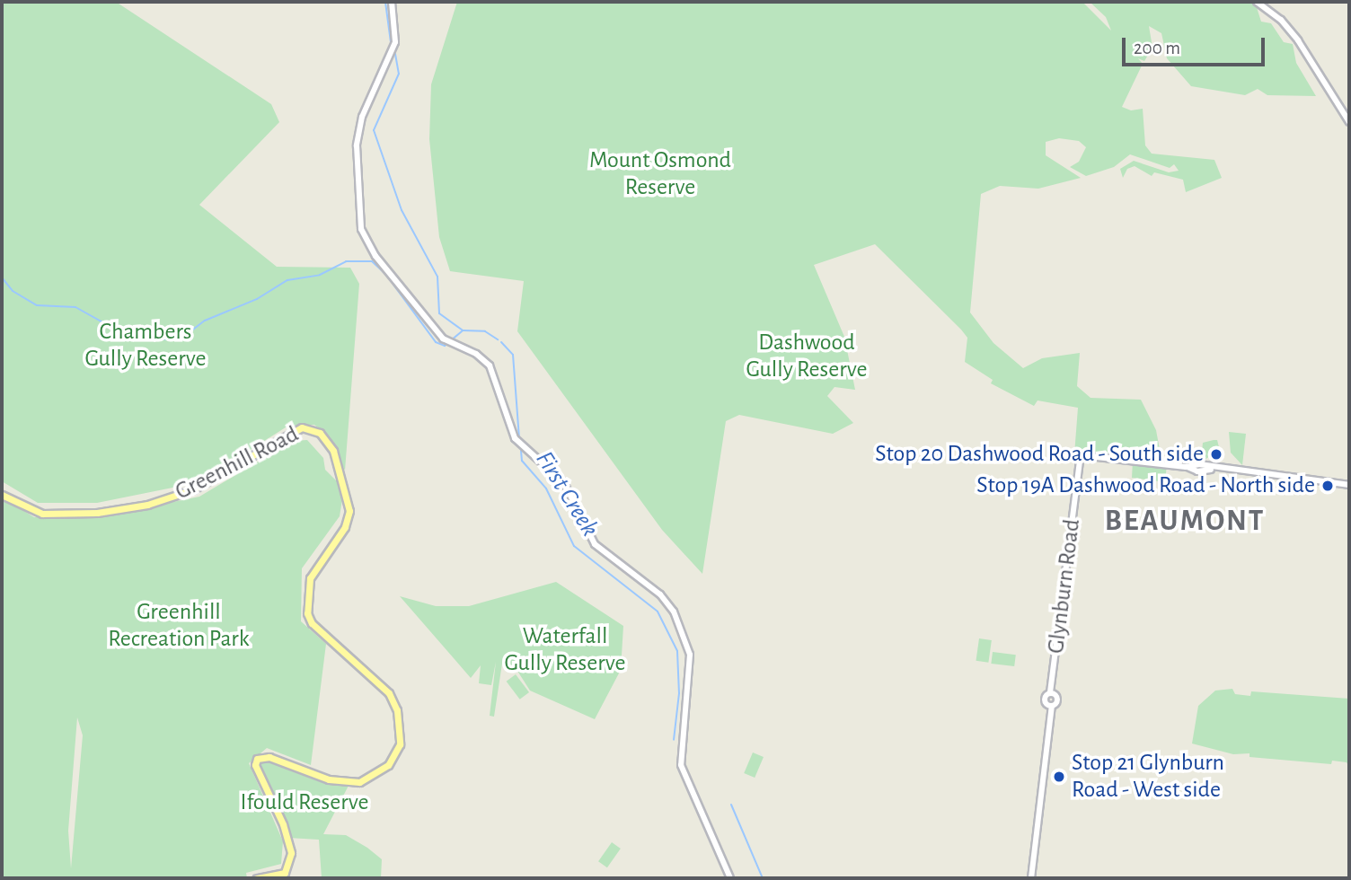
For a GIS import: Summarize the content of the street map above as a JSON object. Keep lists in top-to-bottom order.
{
  "streets": {
    "main road": ["Greenhill Road"],
    "street": ["Glynburn Road"]
  },
  "districts": ["BEAUMONT"],
  "water": ["First Creek"],
  "parks": [
    "Mount Osmond Reserve",
    "Chambers Gully Reserve",
    "Dashwood Gully Reserve",
    "Greenhill Recreation Park",
    "Waterfall Gully Reserve",
    "Ifould Reserve"
  ],
  "places": ["Stop 20 Dashwood Road - South side", "Stop 19A Dashwood Road - North side", "Stop 21 Glynburn Road - West side"],
  "scale_bar": "200 m"
}
